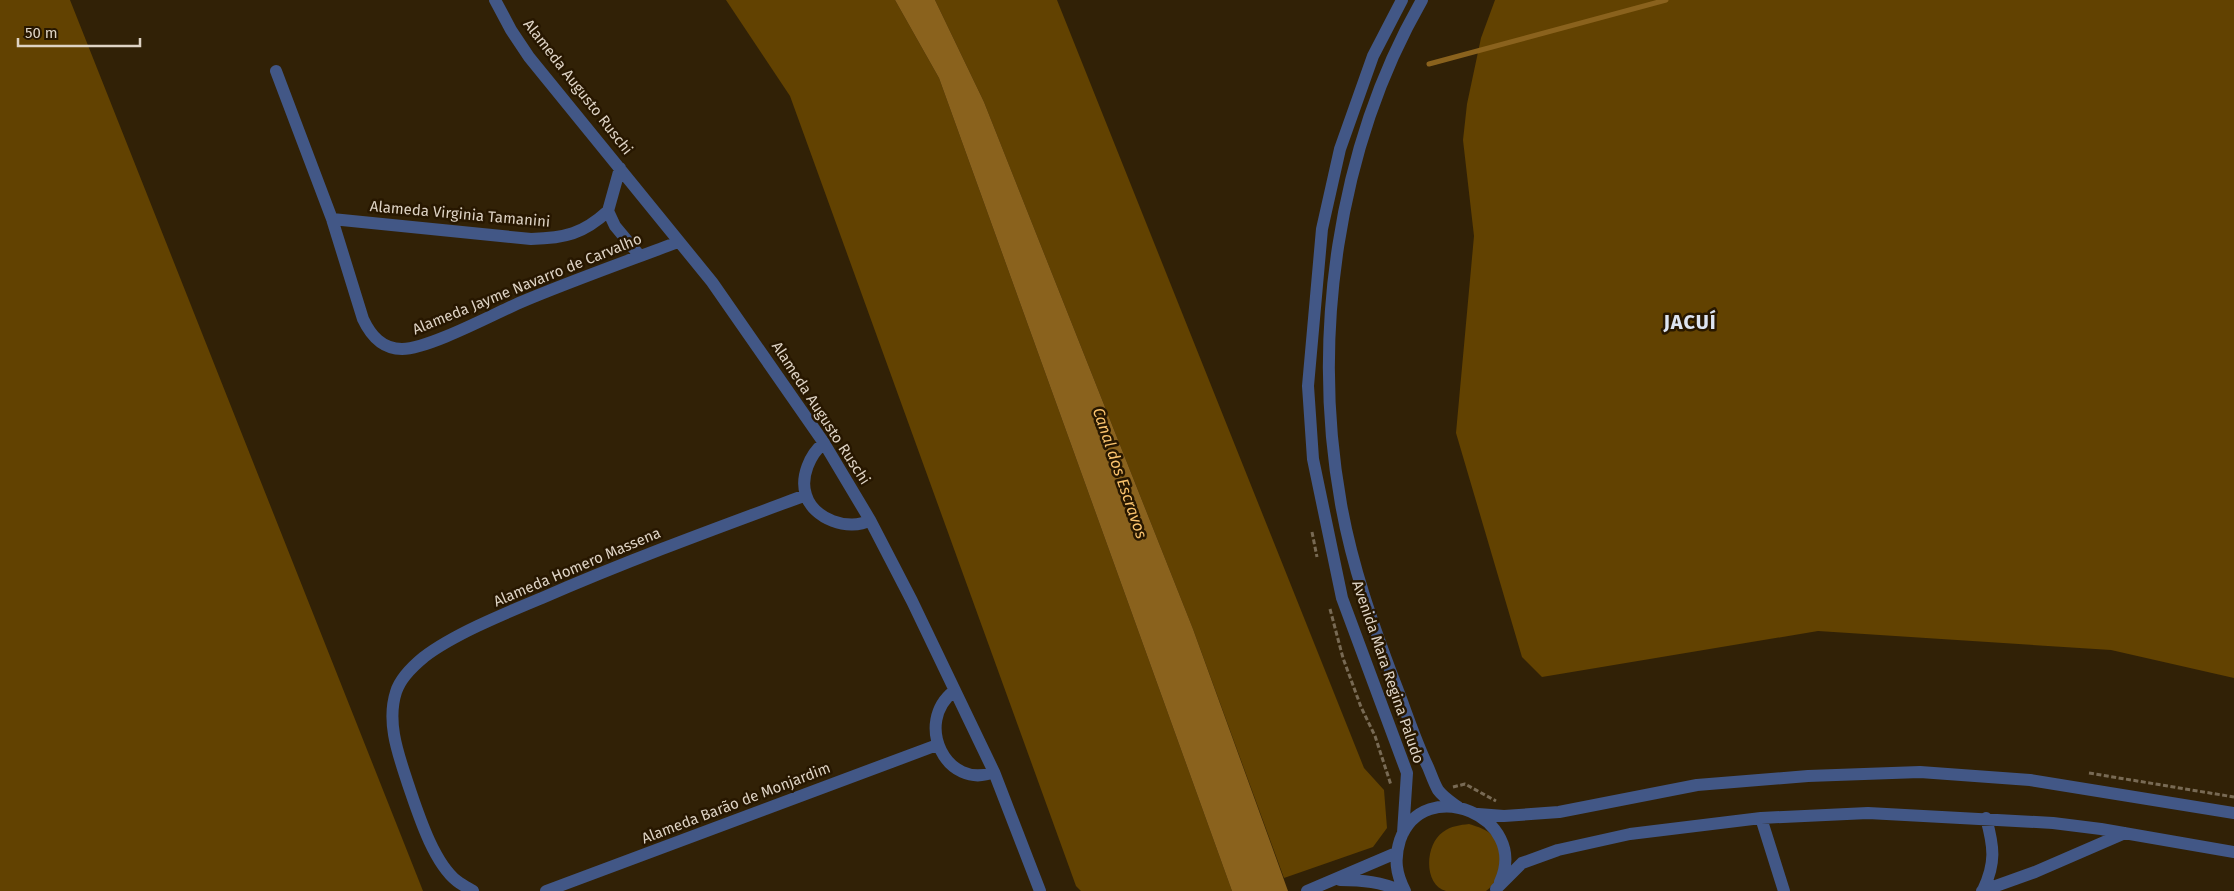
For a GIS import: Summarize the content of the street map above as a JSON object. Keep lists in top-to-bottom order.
{
  "streets": {
    "street": [
      "Alameda Augusto Ruschi",
      "Alameda Virginia Tamanini",
      "Alameda Jayme Navarro de Carvalho",
      "Alameda Homero Massena",
      "Avenida Mara Regina Paludo",
      "Alameda Barão de Monjardim"
    ]
  },
  "crossings": [
    ["Alameda Augusto Ruschi", "Alameda Jayme Navarro de Carvalho"],
    ["Alameda Virginia Tamanini", "Alameda Jayme Navarro de Carvalho"]
  ],
  "districts": ["JACUÍ"],
  "water": ["Canal dos Escravos"],
  "scale_bar": "50 m"
}
